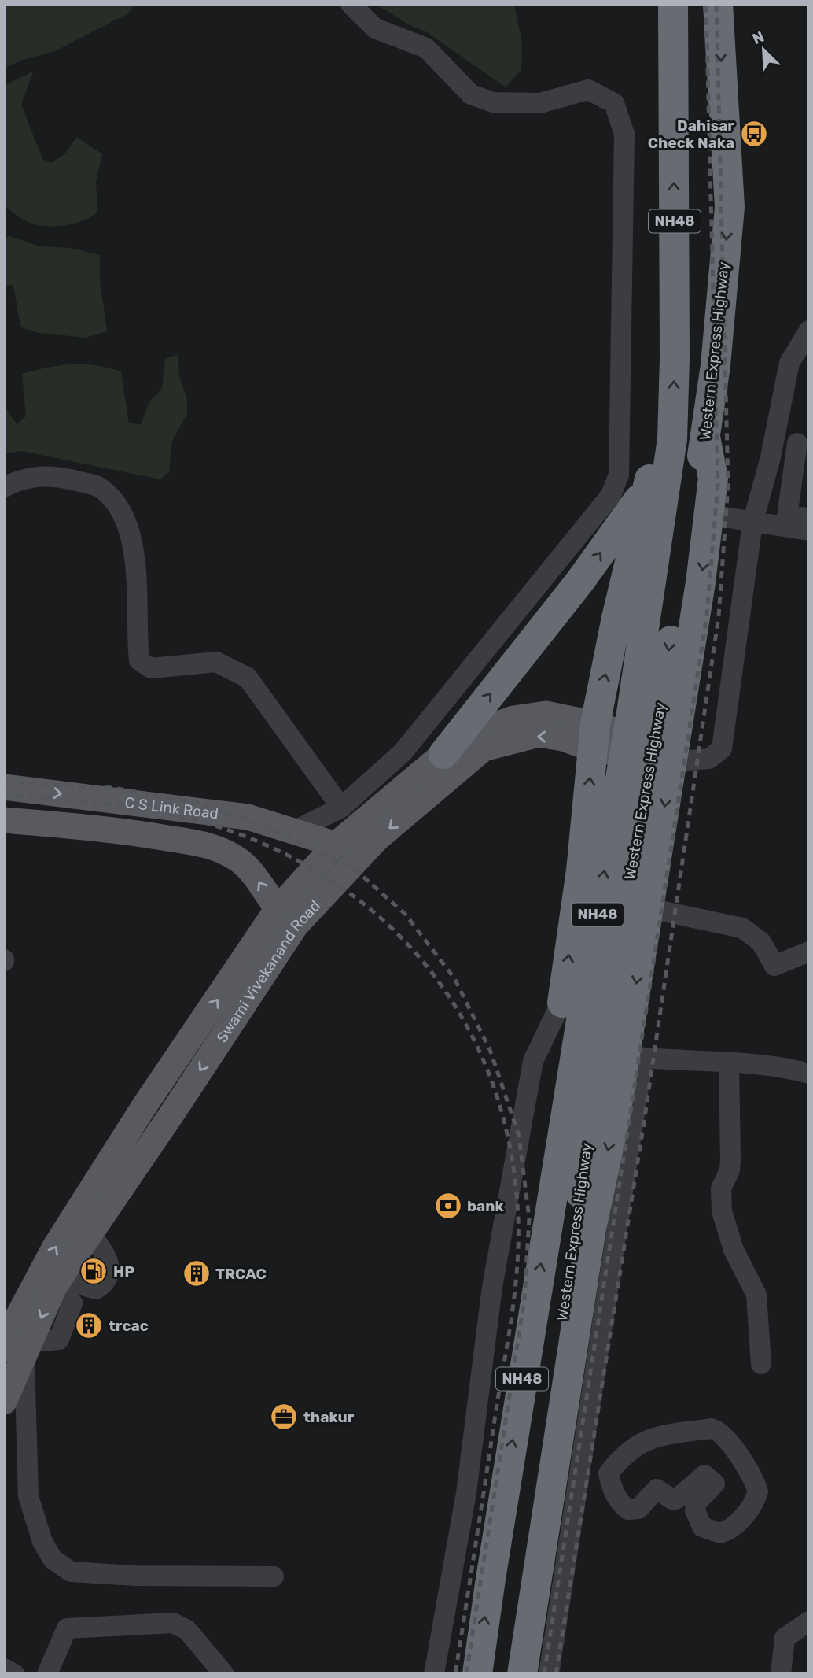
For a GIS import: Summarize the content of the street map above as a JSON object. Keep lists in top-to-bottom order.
{
  "streets": {
    "highway": ["NH48", "Western Express Highway"],
    "main road": ["C S Link Road", "Swami Vivekanand Road"]
  },
  "crossings": [
    ["Western Express Highway", "Swami Vivekanand Road"],
    ["C S Link Road", "Swami Vivekanand Road"]
  ],
  "places": {
    "bus stop": ["Dahisar Check Naka"],
    "bank": ["bank"],
    "fuel station": ["HP"],
    "building": ["TRCAC", "trcac"],
    "office": ["thakur"]
  },
  "north": "top left"
}
